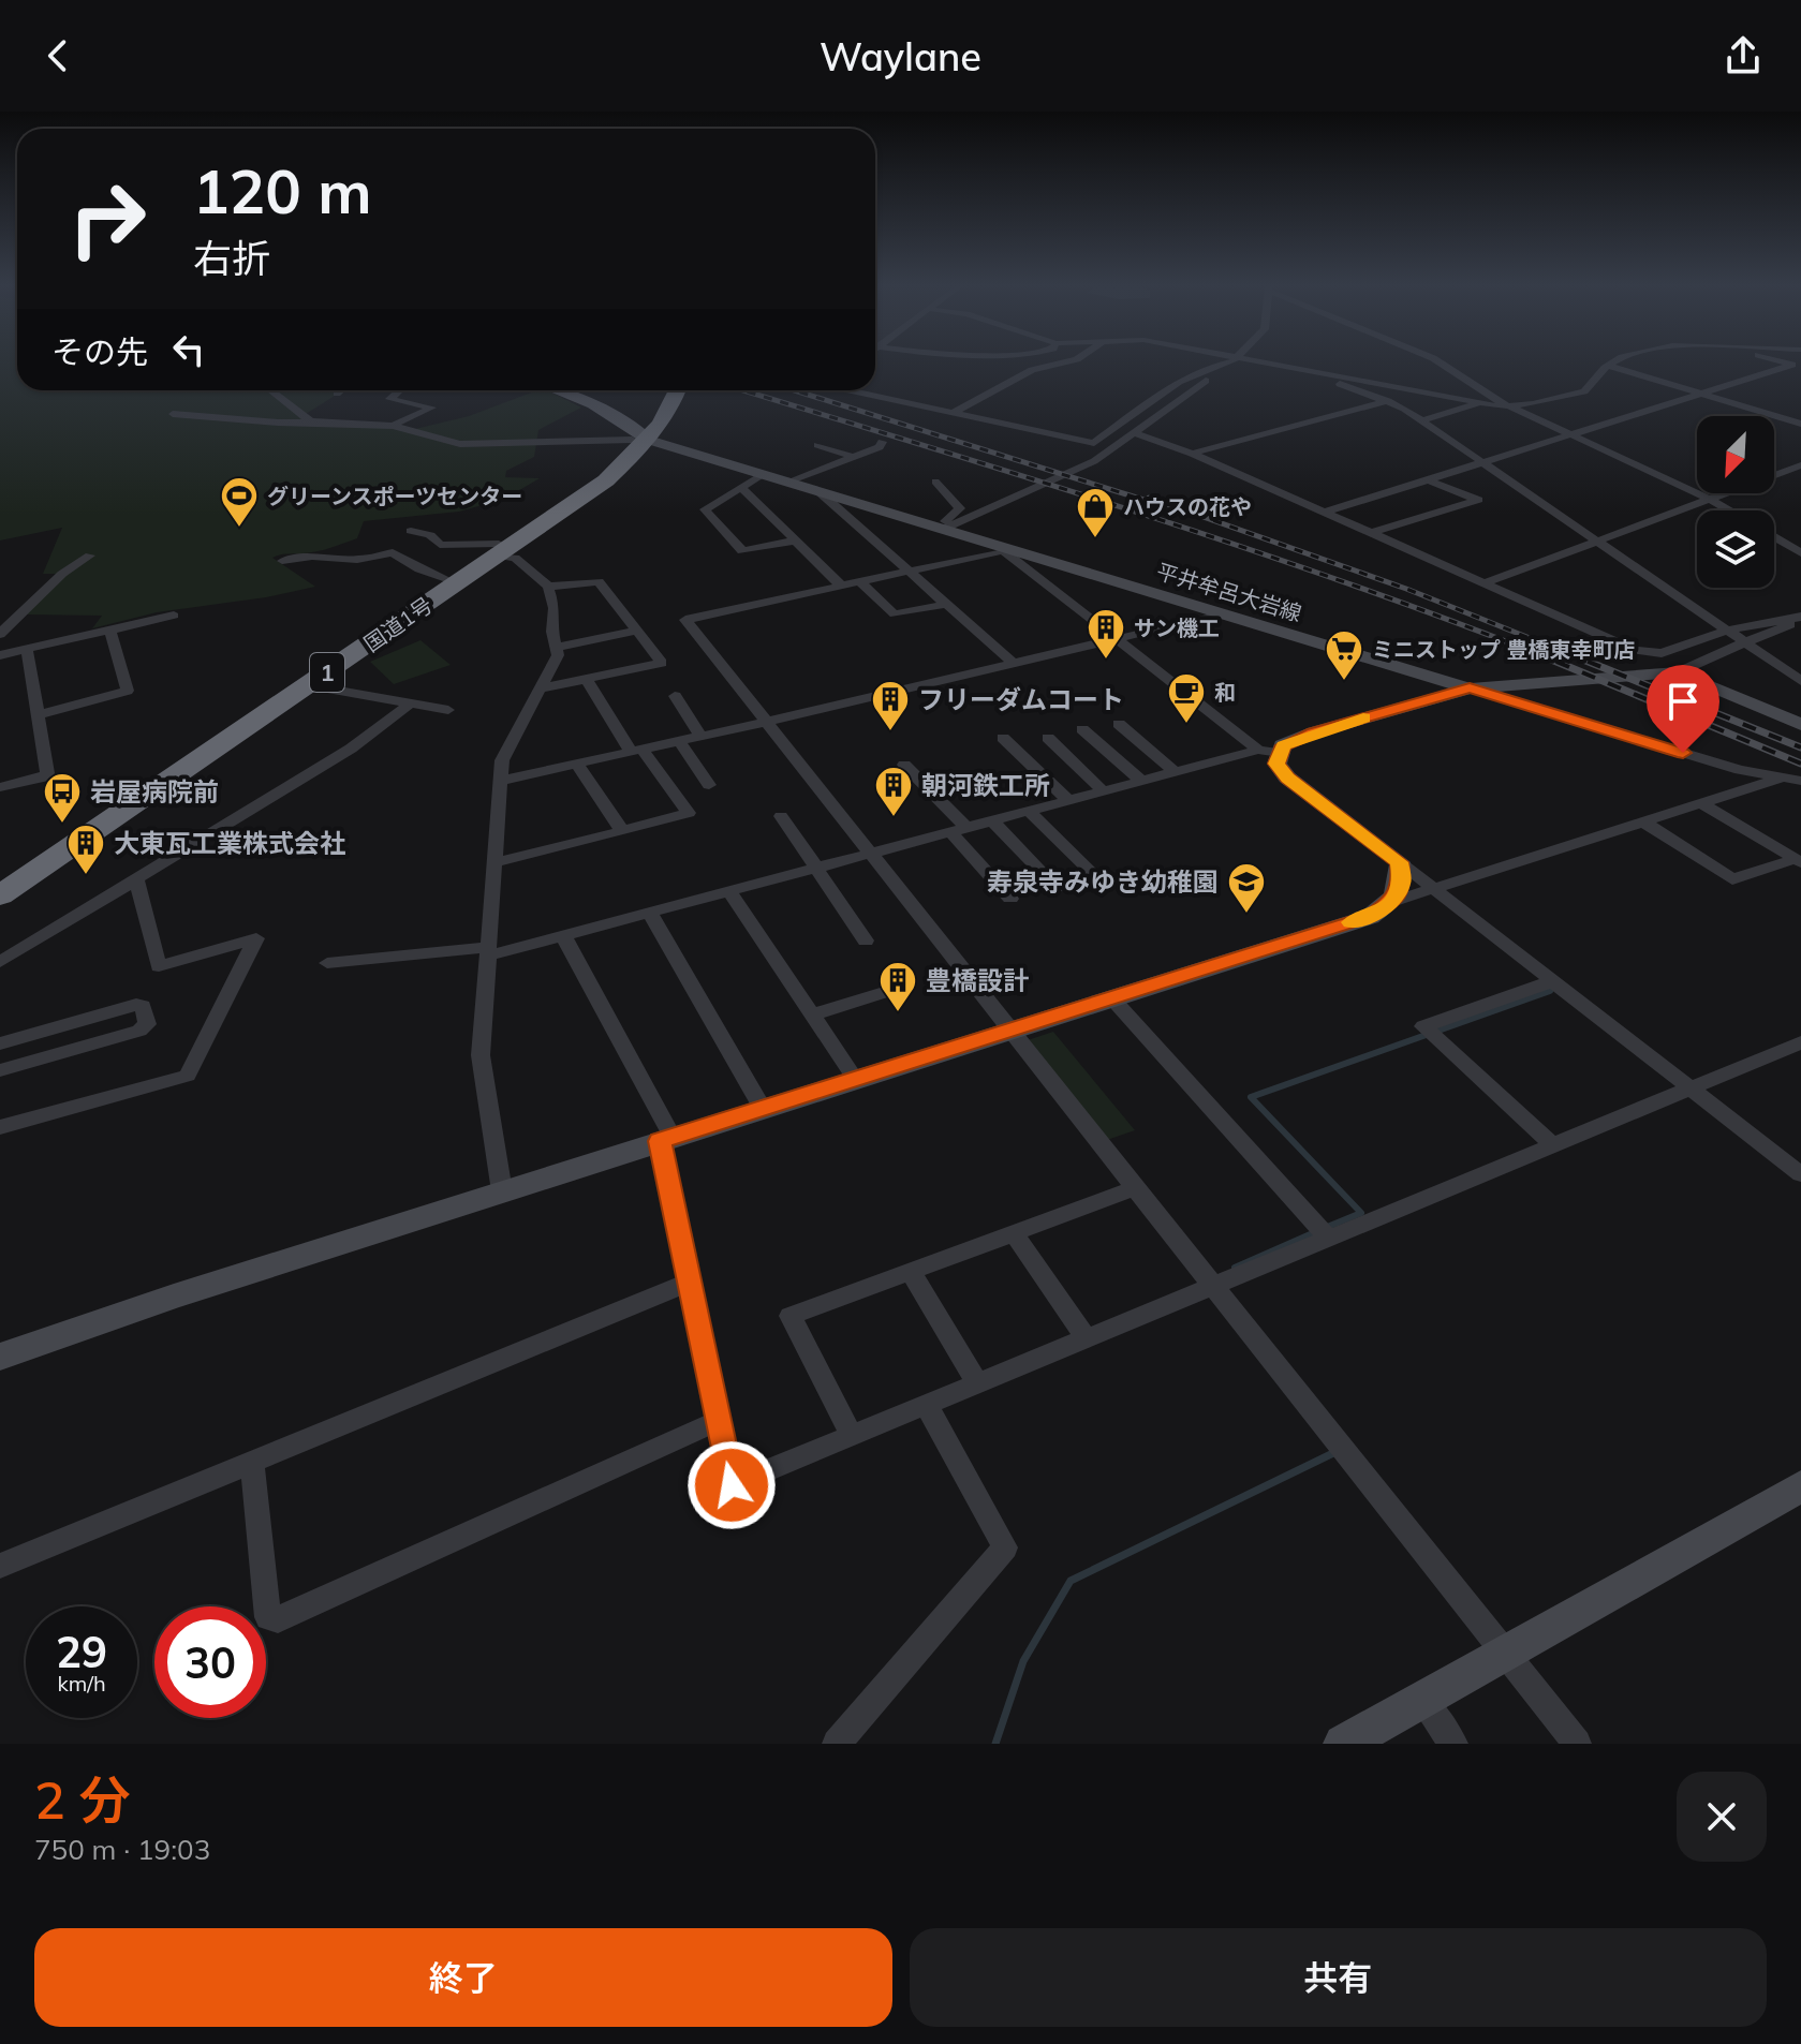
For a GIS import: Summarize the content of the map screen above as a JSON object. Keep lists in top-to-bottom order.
{
  "streets": {
    "highway": ["国道1号", "1"],
    "street": ["平井牟呂大岩線"]
  },
  "crossings": [
    ["平井牟呂大岩線", "国道1号"]
  ],
  "places": {
    "sports": ["グリーンスポーツセンター"],
    "shop": ["ハウスの花や"],
    "building": [
      "サン機工",
      "フリーダムコート",
      "朝河鉄工所",
      "大東瓦工業株式会社",
      "豊橋設計"
    ],
    "supermarket": ["ミニストップ 豊橋東幸町店"],
    "cafe": ["和"],
    "bus stop": ["岩屋病院前"],
    "school or university": ["寿泉寺みゆき幼稚園"]
  },
  "north": "bottom left",
  "page": {
    "header": "Waylane",
    "turn": ["120 m", "右折"],
    "then": "その先",
    "speed": "29 km/h",
    "limit": "30",
    "heading": ["2 分", "750 m · 19:03"],
    "buttons": ["終了", "共有"]
  }
}
